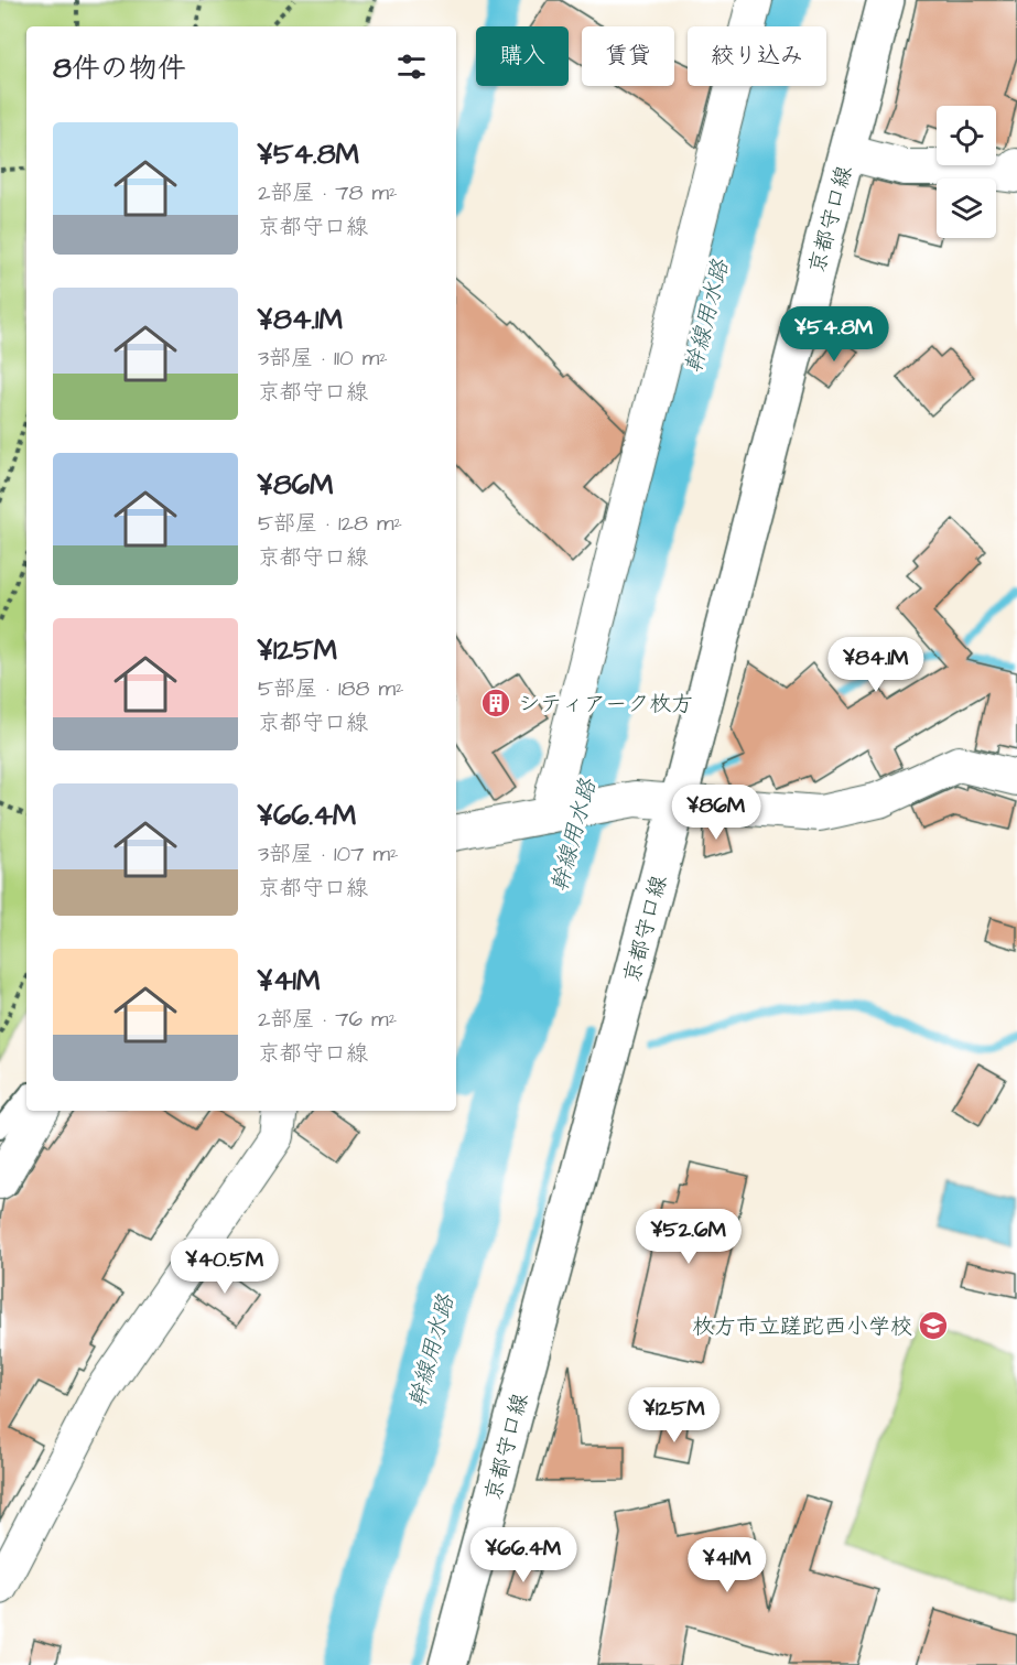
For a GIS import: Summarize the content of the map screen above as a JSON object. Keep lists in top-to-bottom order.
{
  "streets": {
    "main road": ["京都守口線"]
  },
  "water": ["幹線用水路"],
  "places": {
    "building": ["シティアーク枚方"],
    "school or university": ["枚方市立蹉跎西小学校"]
  },
  "page": {
    "chip": ["購入", "賃貸", "絞り込み"],
    "heading": "8件の物件",
    "list": [
      {
        "name": "¥54.8M",
        "note": "2部屋 · 78 m² · 京都守口線"
      },
      {
        "name": "¥84.1M",
        "note": "3部屋 · 110 m² · 京都守口線"
      },
      {
        "name": "¥86M",
        "note": "5部屋 · 128 m² · 京都守口線"
      },
      {
        "name": "¥125M",
        "note": "5部屋 · 188 m² · 京都守口線"
      },
      {
        "name": "¥66.4M",
        "note": "3部屋 · 107 m² · 京都守口線"
      },
      {
        "name": "¥41M",
        "note": "2部屋 · 76 m² · 京都守口線"
      }
    ],
    "price": [
      "¥54.8M",
      "¥84.1M",
      "¥86M",
      "¥52.6M",
      "¥40.5M",
      "¥125M",
      "¥66.4M",
      "¥41M"
    ]
  }
}
